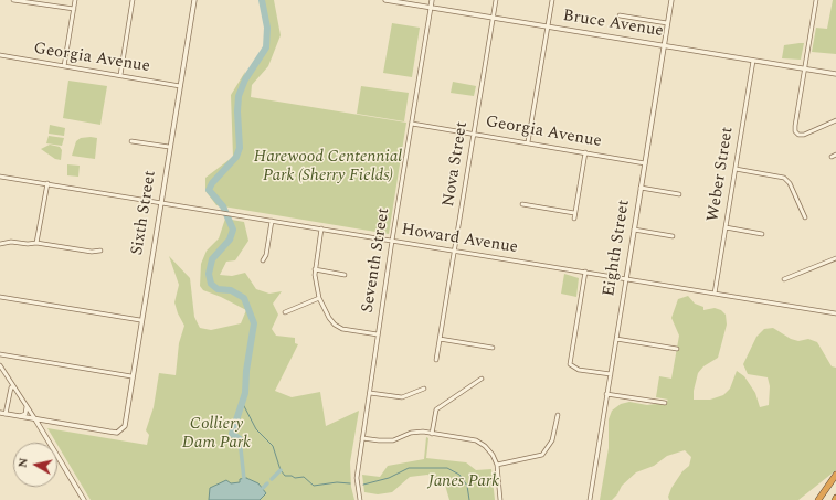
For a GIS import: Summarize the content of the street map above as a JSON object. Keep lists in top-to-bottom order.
{
  "streets": {
    "street": [
      "Bruce Avenue",
      "Georgia Avenue",
      "Nova Street",
      "Weber Street",
      "Sixth Street",
      "Howard Avenue",
      "Eighth Street",
      "Seventh Street"
    ]
  },
  "crossings": [
    ["Bruce Avenue", "Nova Street"],
    ["Bruce Avenue", "Weber Street"],
    ["Bruce Avenue", "Eighth Street"],
    ["Bruce Avenue", "Seventh Street"],
    ["Georgia Avenue", "Nova Street"],
    ["Georgia Avenue", "Sixth Street"],
    ["Georgia Avenue", "Eighth Street"],
    ["Georgia Avenue", "Seventh Street"],
    ["Nova Street", "Howard Avenue"],
    ["Weber Street", "Howard Avenue"],
    ["Sixth Street", "Howard Avenue"],
    ["Howard Avenue", "Eighth Street"],
    ["Howard Avenue", "Seventh Street"]
  ],
  "parks": ["Harewood Centennial Park (Sherry Fields)", "Colliery Dam Park", "Janes Park"],
  "north": "left"
}
